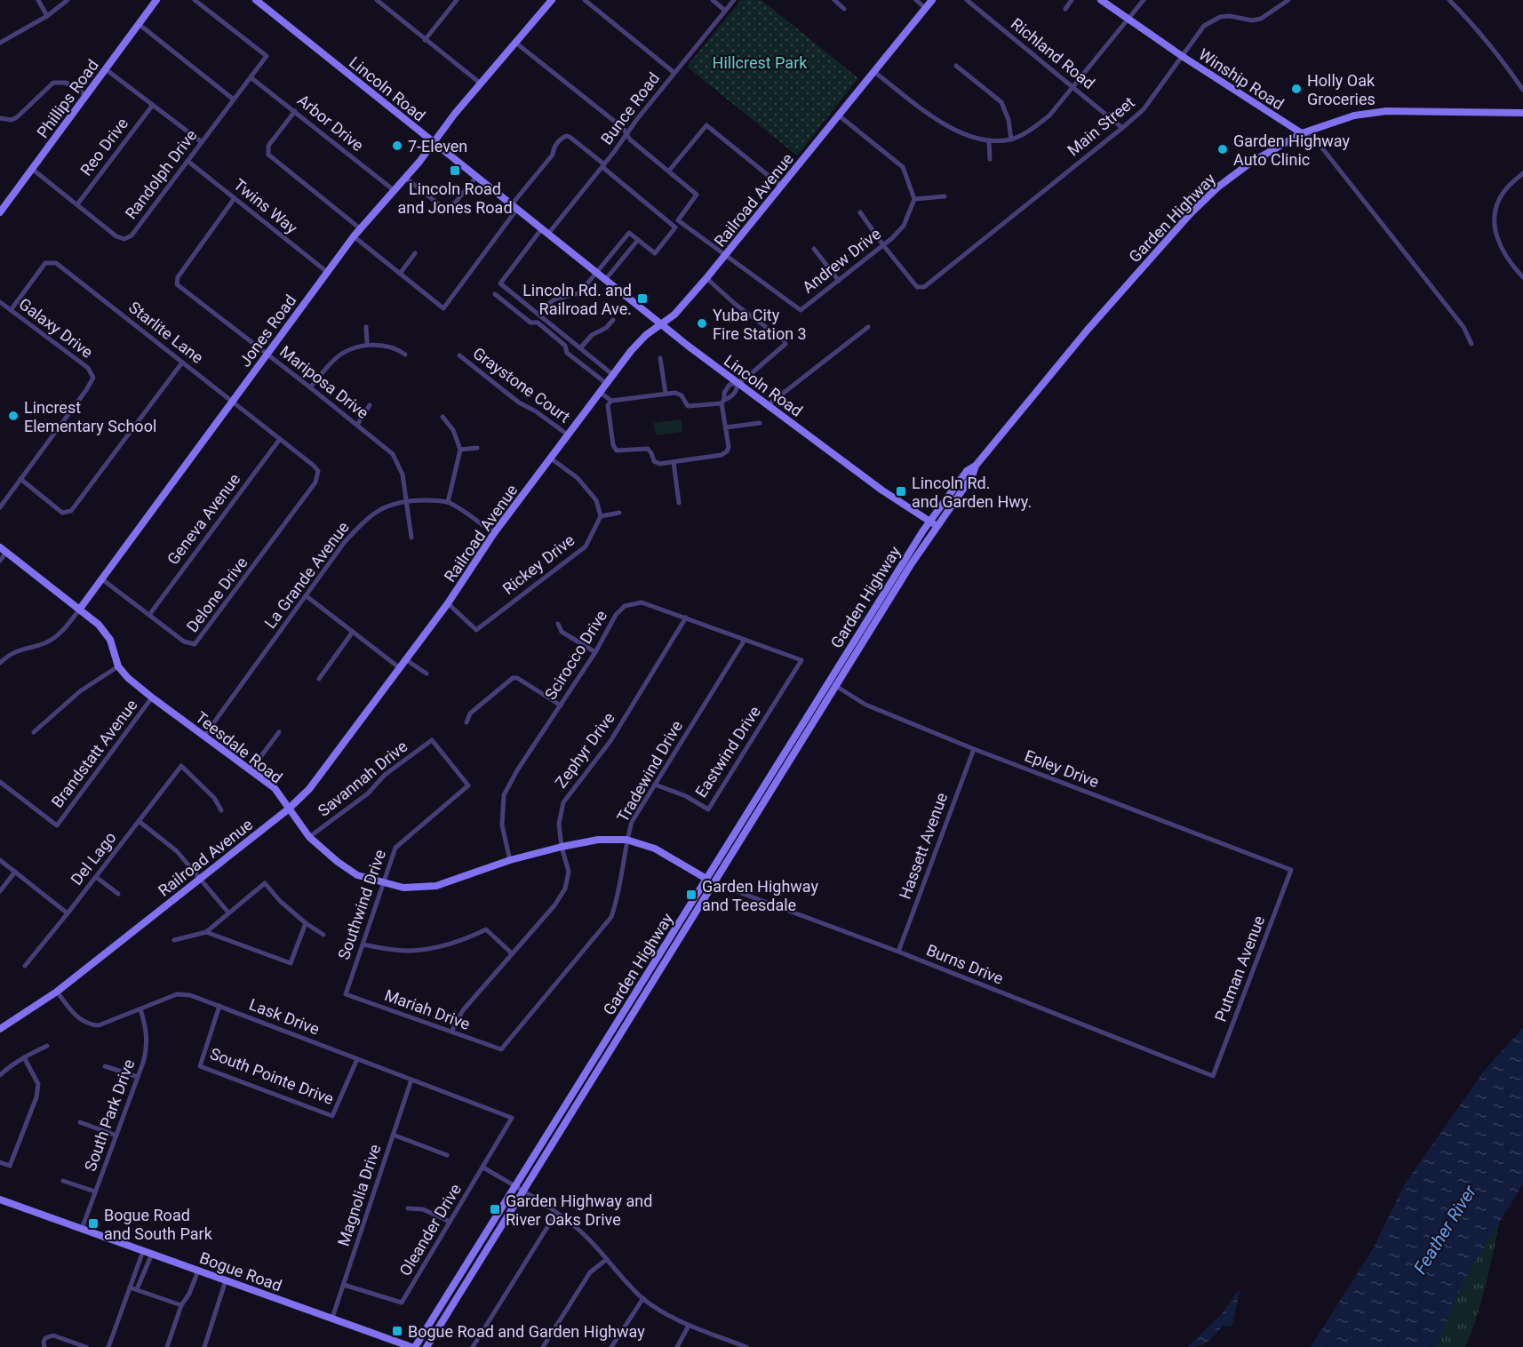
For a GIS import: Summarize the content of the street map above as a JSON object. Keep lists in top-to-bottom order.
{
  "streets": {
    "main road": [
      "Winship Road",
      "Lincoln Road",
      "Phillips Road",
      "Railroad Avenue",
      "Garden Highway",
      "Jones Road",
      "Teesdale Road",
      "Bogue Road"
    ],
    "street": [
      "Richland Road",
      "Bunce Road",
      "Arbor Drive",
      "Main Street",
      "Reo Drive",
      "Randolph Drive",
      "Twins Way",
      "Andrew Drive",
      "Galaxy Drive",
      "Starlite Lane",
      "Mariposa Drive",
      "Graystone Court",
      "Geneva Avenue",
      "Rickey Drive",
      "La Grande Avenue",
      "Delone Drive",
      "Scirocco Drive",
      "Zephyr Drive",
      "Eastwind Drive",
      "Brandstatt Avenue",
      "Epley Drive",
      "Tradewind Drive",
      "Savannah Drive",
      "Hassett Avenue",
      "Del Lago",
      "Southwind Drive",
      "Burns Drive",
      "Putman Avenue",
      "Mariah Drive",
      "Lask Drive",
      "South Pointe Drive",
      "South Park Drive",
      "Magnolia Drive",
      "Oleander Drive"
    ]
  },
  "crossings": [
    ["Richland Road", "Main Street"],
    ["Winship Road", "Main Street"],
    ["Winship Road", "Garden Highway"],
    ["Lincoln Road", "Bunce Road"],
    ["Lincoln Road", "Railroad Avenue"],
    ["Lincoln Road", "Garden Highway"],
    ["Lincoln Road", "Jones Road"],
    ["Phillips Road", "Randolph Drive"],
    ["Arbor Drive", "Randolph Drive"],
    ["Arbor Drive", "Jones Road"],
    ["Main Street", "Andrew Drive"],
    ["Reo Drive", "Randolph Drive"],
    ["Randolph Drive", "Twins Way"],
    ["Railroad Avenue", "Andrew Drive"],
    ["Railroad Avenue", "Graystone Court"],
    ["Railroad Avenue", "Rickey Drive"],
    ["Railroad Avenue", "Teesdale Road"],
    ["Railroad Avenue", "Lask Drive"],
    ["Twins Way", "Jones Road"],
    ["Twins Way", "Mariposa Drive"],
    ["Garden Highway", "Teesdale Road"],
    ["Garden Highway", "Epley Drive"],
    ["Garden Highway", "Burns Drive"],
    ["Garden Highway", "Bogue Road"],
    ["Galaxy Drive", "Starlite Lane"],
    ["Jones Road", "Starlite Lane"],
    ["Jones Road", "Mariposa Drive"],
    ["Jones Road", "Delone Drive"],
    ["Jones Road", "Teesdale Road"],
    ["Starlite Lane", "Geneva Avenue"],
    ["Starlite Lane", "Delone Drive"],
    ["Mariposa Drive", "La Grande Avenue"],
    ["Geneva Avenue", "Delone Drive"],
    ["La Grande Avenue", "Teesdale Road"],
    ["Scirocco Drive", "Teesdale Road"],
    ["Scirocco Drive", "Zephyr Drive"],
    ["Scirocco Drive", "Eastwind Drive"],
    ["Scirocco Drive", "Tradewind Drive"],
    ["Teesdale Road", "Zephyr Drive"],
    ["Teesdale Road", "Brandstatt Avenue"],
    ["Teesdale Road", "Tradewind Drive"],
    ["Teesdale Road", "Savannah Drive"],
    ["Teesdale Road", "Southwind Drive"],
    ["Teesdale Road", "Burns Drive"],
    ["Zephyr Drive", "Mariah Drive"],
    ["Eastwind Drive", "Tradewind Drive"],
    ["Epley Drive", "Hassett Avenue"],
    ["Epley Drive", "Putman Avenue"],
    ["Tradewind Drive", "Mariah Drive"],
    ["Savannah Drive", "Southwind Drive"],
    ["Hassett Avenue", "Burns Drive"],
    ["Southwind Drive", "Mariah Drive"],
    ["Burns Drive", "Putman Avenue"],
    ["Lask Drive", "South Pointe Drive"],
    ["Lask Drive", "South Park Drive"],
    ["Lask Drive", "Magnolia Drive"],
    ["Lask Drive", "Oleander Drive"],
    ["South Park Drive", "Bogue Road"],
    ["Magnolia Drive", "Oleander Drive"],
    ["Magnolia Drive", "Bogue Road"]
  ],
  "water": ["Feather River"],
  "parks": ["Hillcrest Park"],
  "places": {
    "other": [
      "Holly Oak Groceries",
      "7-Eleven",
      "Garden Highway Auto Clinic",
      "Yuba City Fire Station 3",
      "Lincrest Elementary School"
    ],
    "transit": [
      "Lincoln Road and Jones Road",
      "Lincoln Rd. and Railroad Ave.",
      "Lincoln Rd. and Garden Hwy.",
      "Garden Highway and Teesdale",
      "Garden Highway and River Oaks Drive",
      "Bogue Road and South Park",
      "Bogue Road and Garden Highway"
    ]
  }
}
